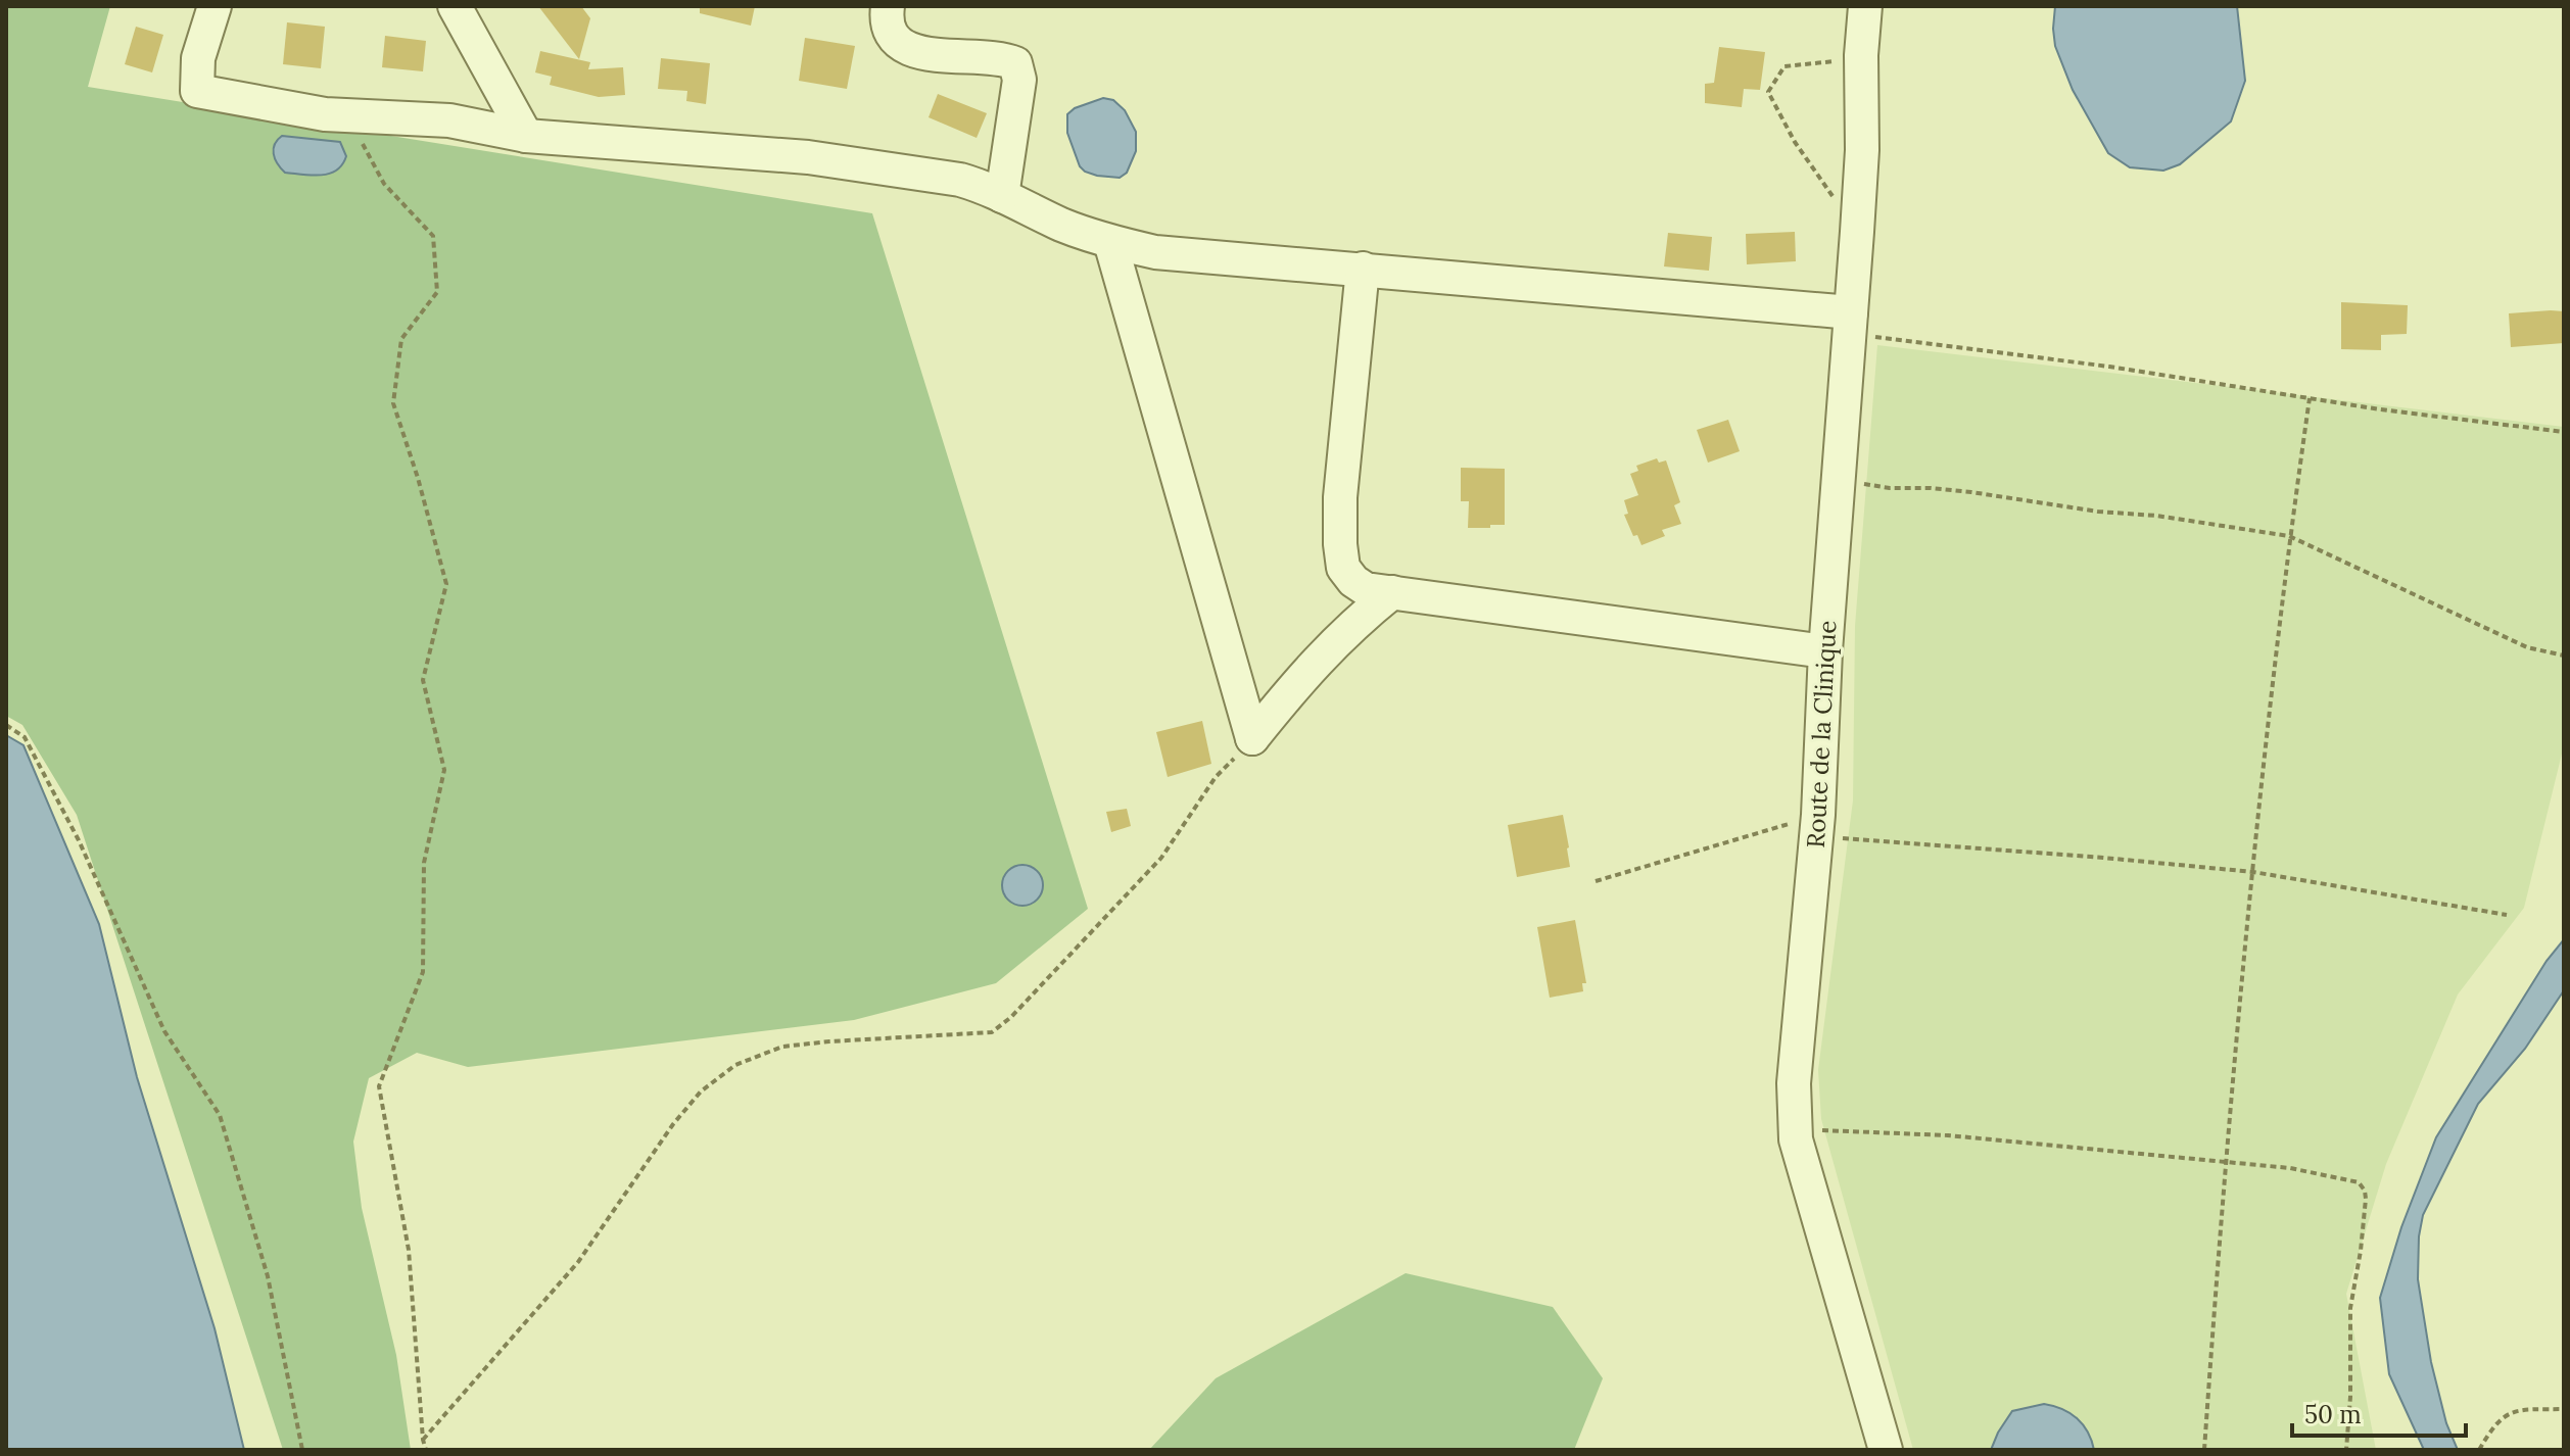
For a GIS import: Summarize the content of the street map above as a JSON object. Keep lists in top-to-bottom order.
{
  "streets": {
    "street": ["Route de la Clinique"]
  },
  "scale_bar": "50 m"
}
